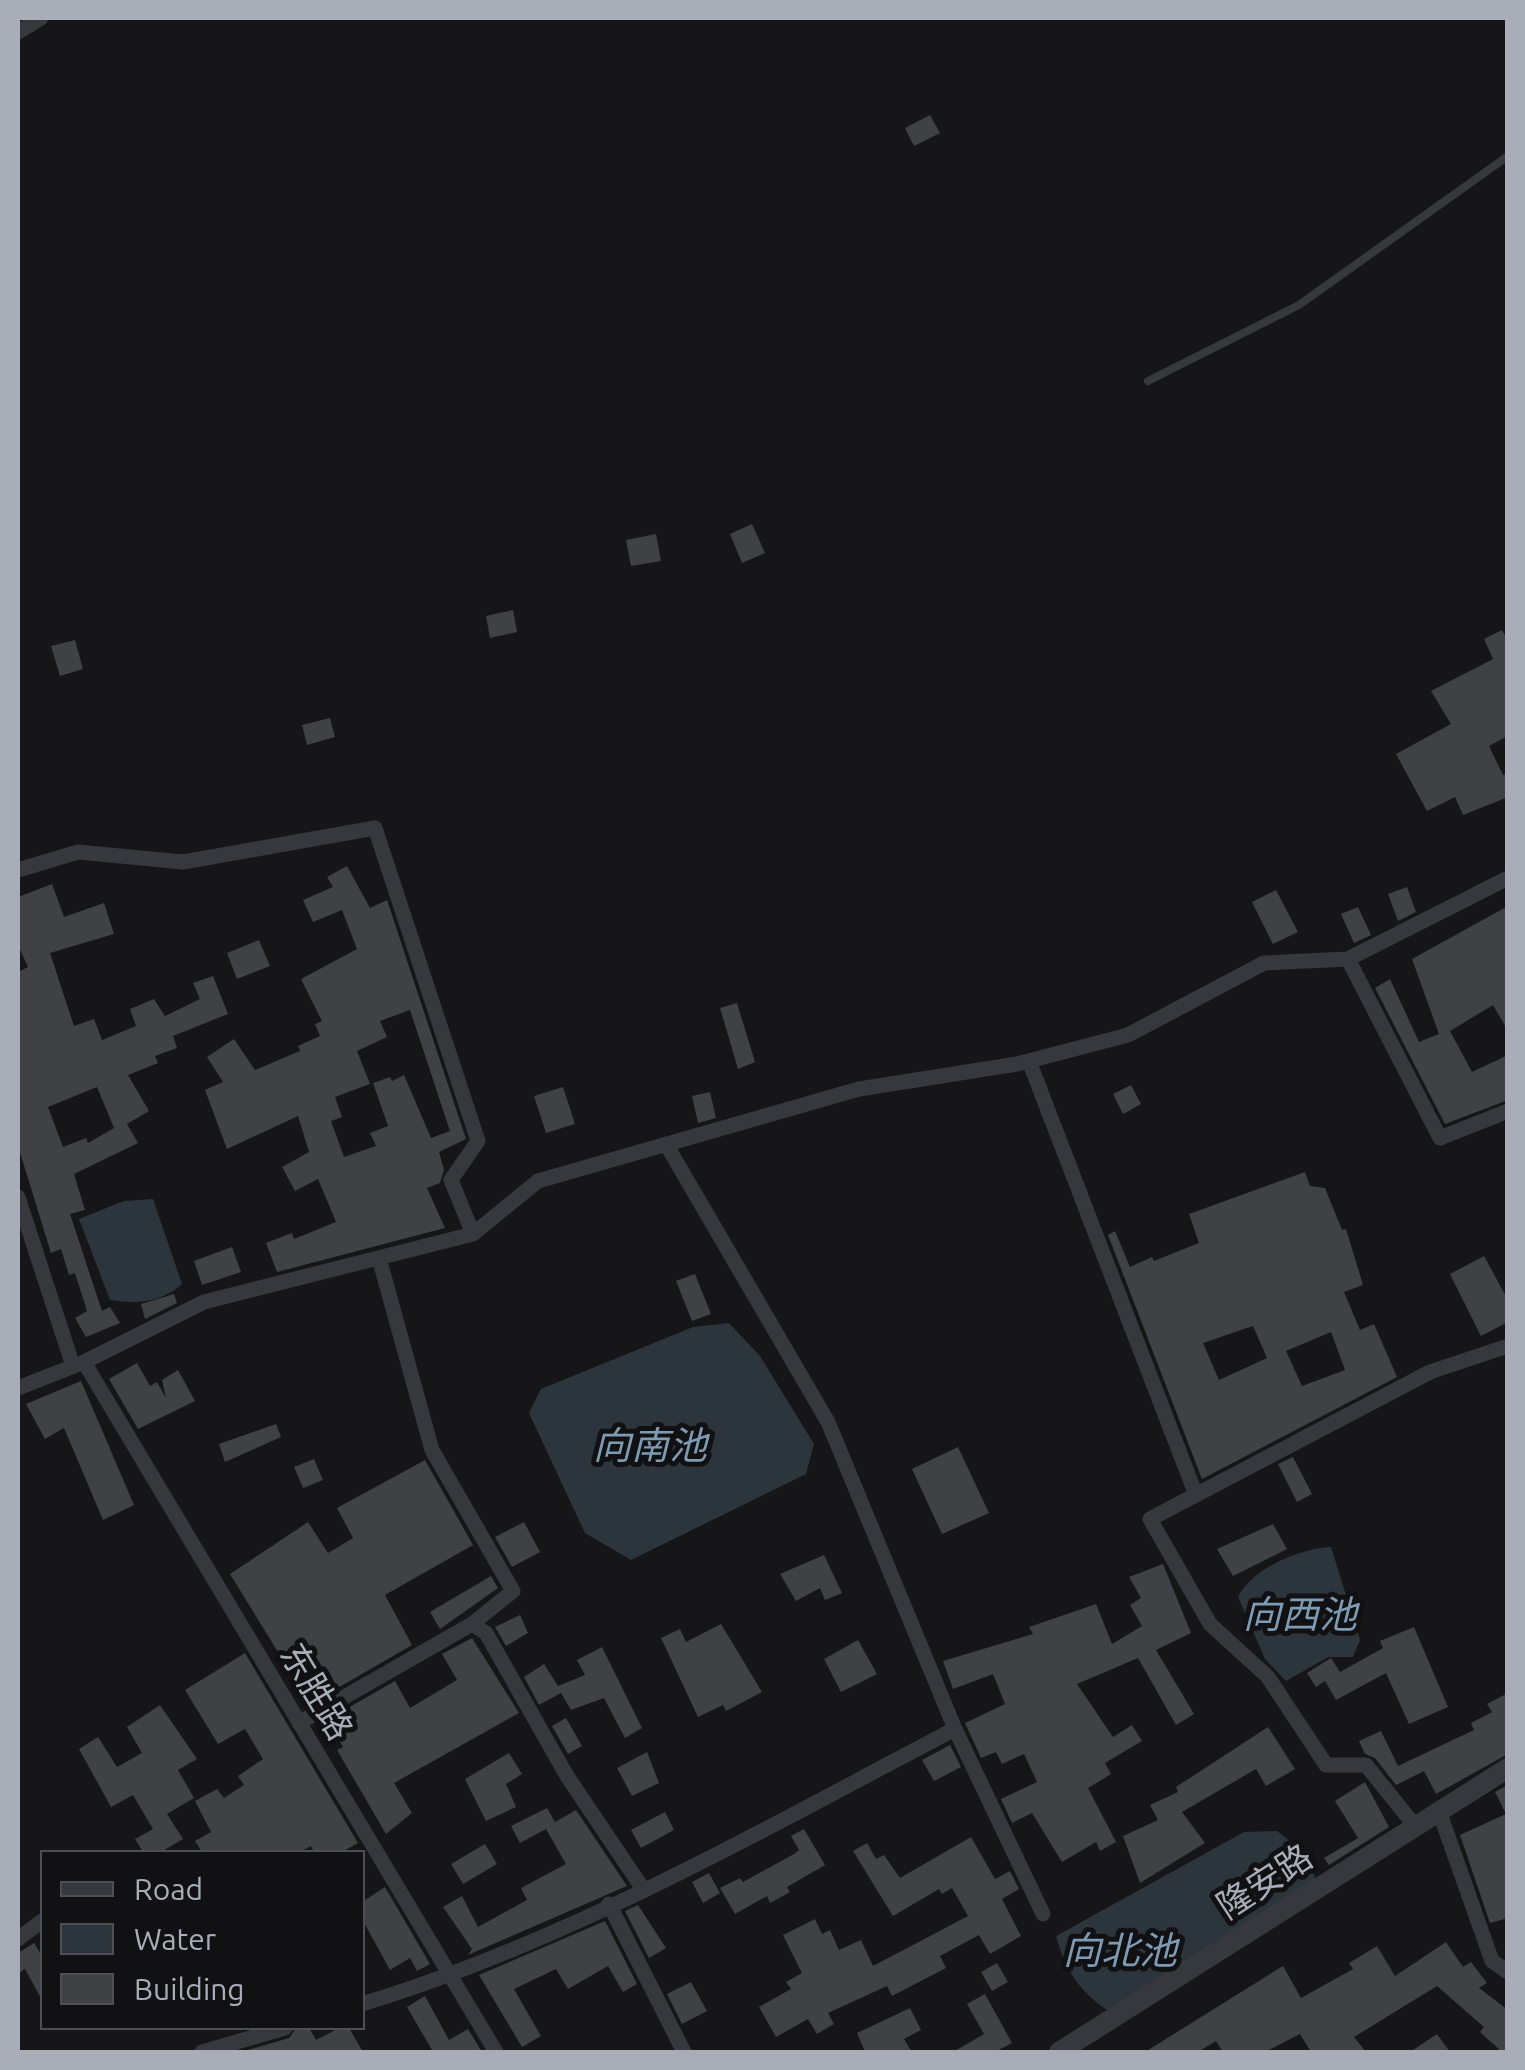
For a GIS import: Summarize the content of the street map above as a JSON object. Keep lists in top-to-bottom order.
{
  "streets": {
    "street": ["东胜路", "隆安路"]
  },
  "water": ["向南池", "向西池", "向北池"],
  "legend": ["Road", "Water", "Building"]
}
